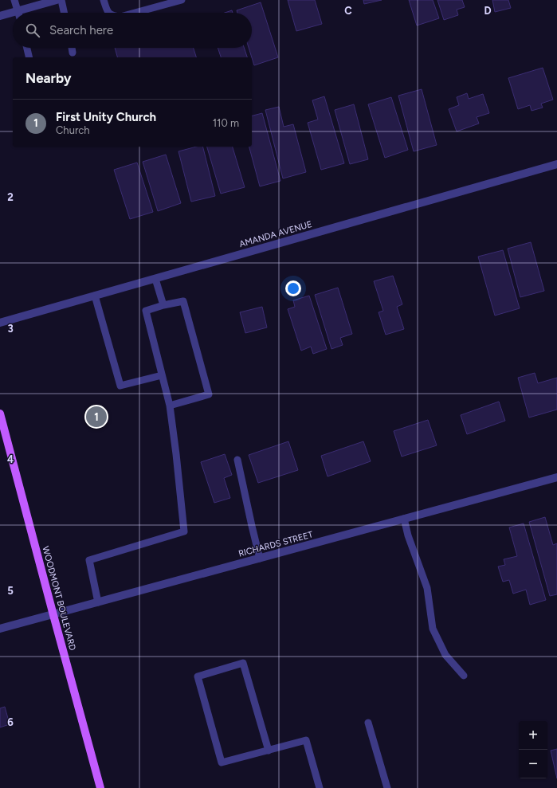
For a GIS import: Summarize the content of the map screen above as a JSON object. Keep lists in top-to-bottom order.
{
  "streets": {
    "main road": ["WOODMONT BOULEVARD"],
    "street": ["AMANDA AVENUE", "RICHARDS STREET"]
  },
  "crossings": [
    ["RICHARDS STREET", "WOODMONT BOULEVARD"]
  ],
  "page": {
    "search": "Search here",
    "heading": "Nearby",
    "list": [
      {
        "mark": "1",
        "name": "First Unity Church",
        "note": "Church",
        "value": "110 m"
      }
    ],
    "pins": "1",
    "map_buttons": ["+", "−"]
  },
  "grid": {
    "columns": ["C", "D"],
    "rows": [
      "2",
      "3",
      "4",
      "5",
      "6"
    ]
  }
}
